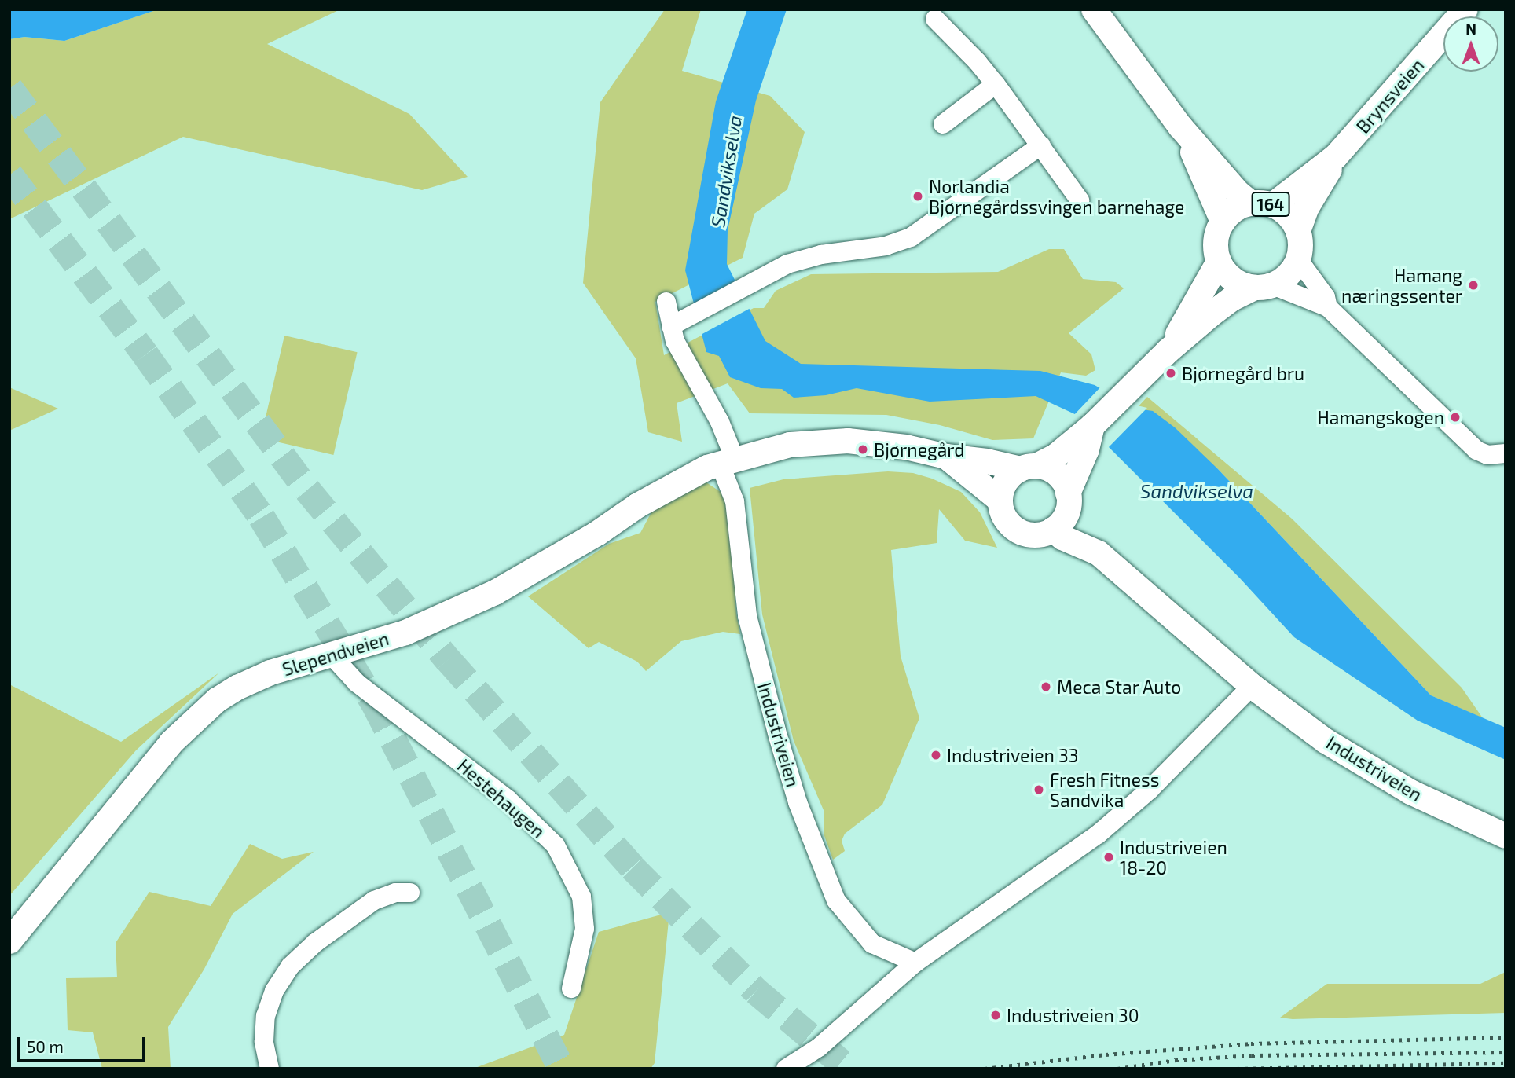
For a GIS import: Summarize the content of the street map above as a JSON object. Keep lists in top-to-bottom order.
{
  "streets": {
    "main road": [
      "Brynsveien",
      "164",
      "Slependveien",
      "Industriveien"
    ],
    "street": ["Hestehaugen"]
  },
  "crossings": [
    ["Brynsveien", "164"],
    ["Slependveien", "Industriveien"],
    ["Slependveien", "Hestehaugen"]
  ],
  "water": ["Sandvikselva"],
  "places": [
    "Norlandia Bjørnegårdssvingen barnehage",
    "Hamang næringssenter",
    "Bjørnegård bru",
    "Hamangskogen",
    "Bjørnegård",
    "Meca Star Auto",
    "Industriveien 33",
    "Fresh Fitness Sandvika",
    "Industriveien 18-20",
    "Industriveien 30"
  ],
  "scale_bar": "50 m",
  "north": "top"
}
